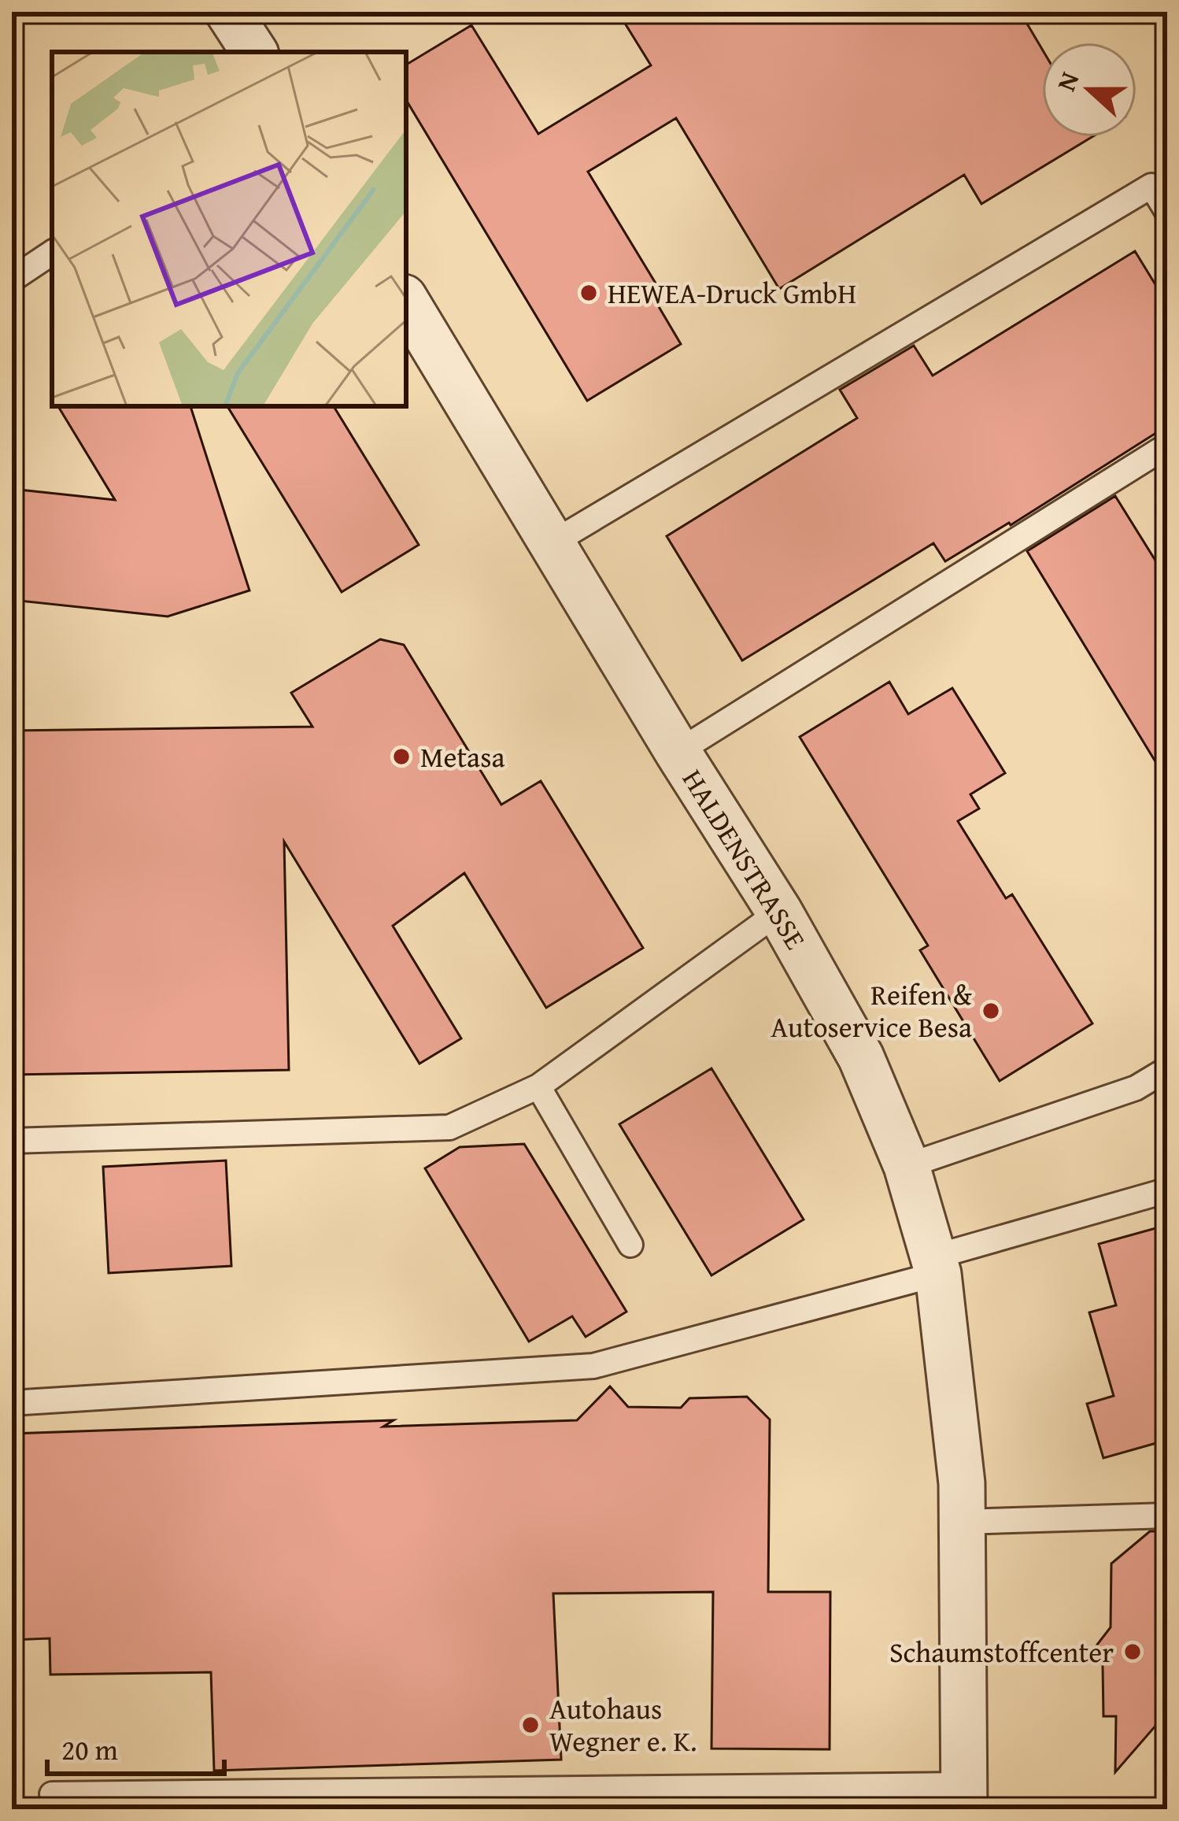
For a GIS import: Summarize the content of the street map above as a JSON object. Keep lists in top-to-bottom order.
{
  "streets": {
    "street": ["HALDENSTRASSE"]
  },
  "places": [
    "HEWEA-Druck GmbH",
    "Metasa",
    "Reifen & Autoservice Besa",
    "Schaumstoffcenter",
    "Autohaus Wegner e. K."
  ],
  "scale_bar": "20 m",
  "north": "left"
}
